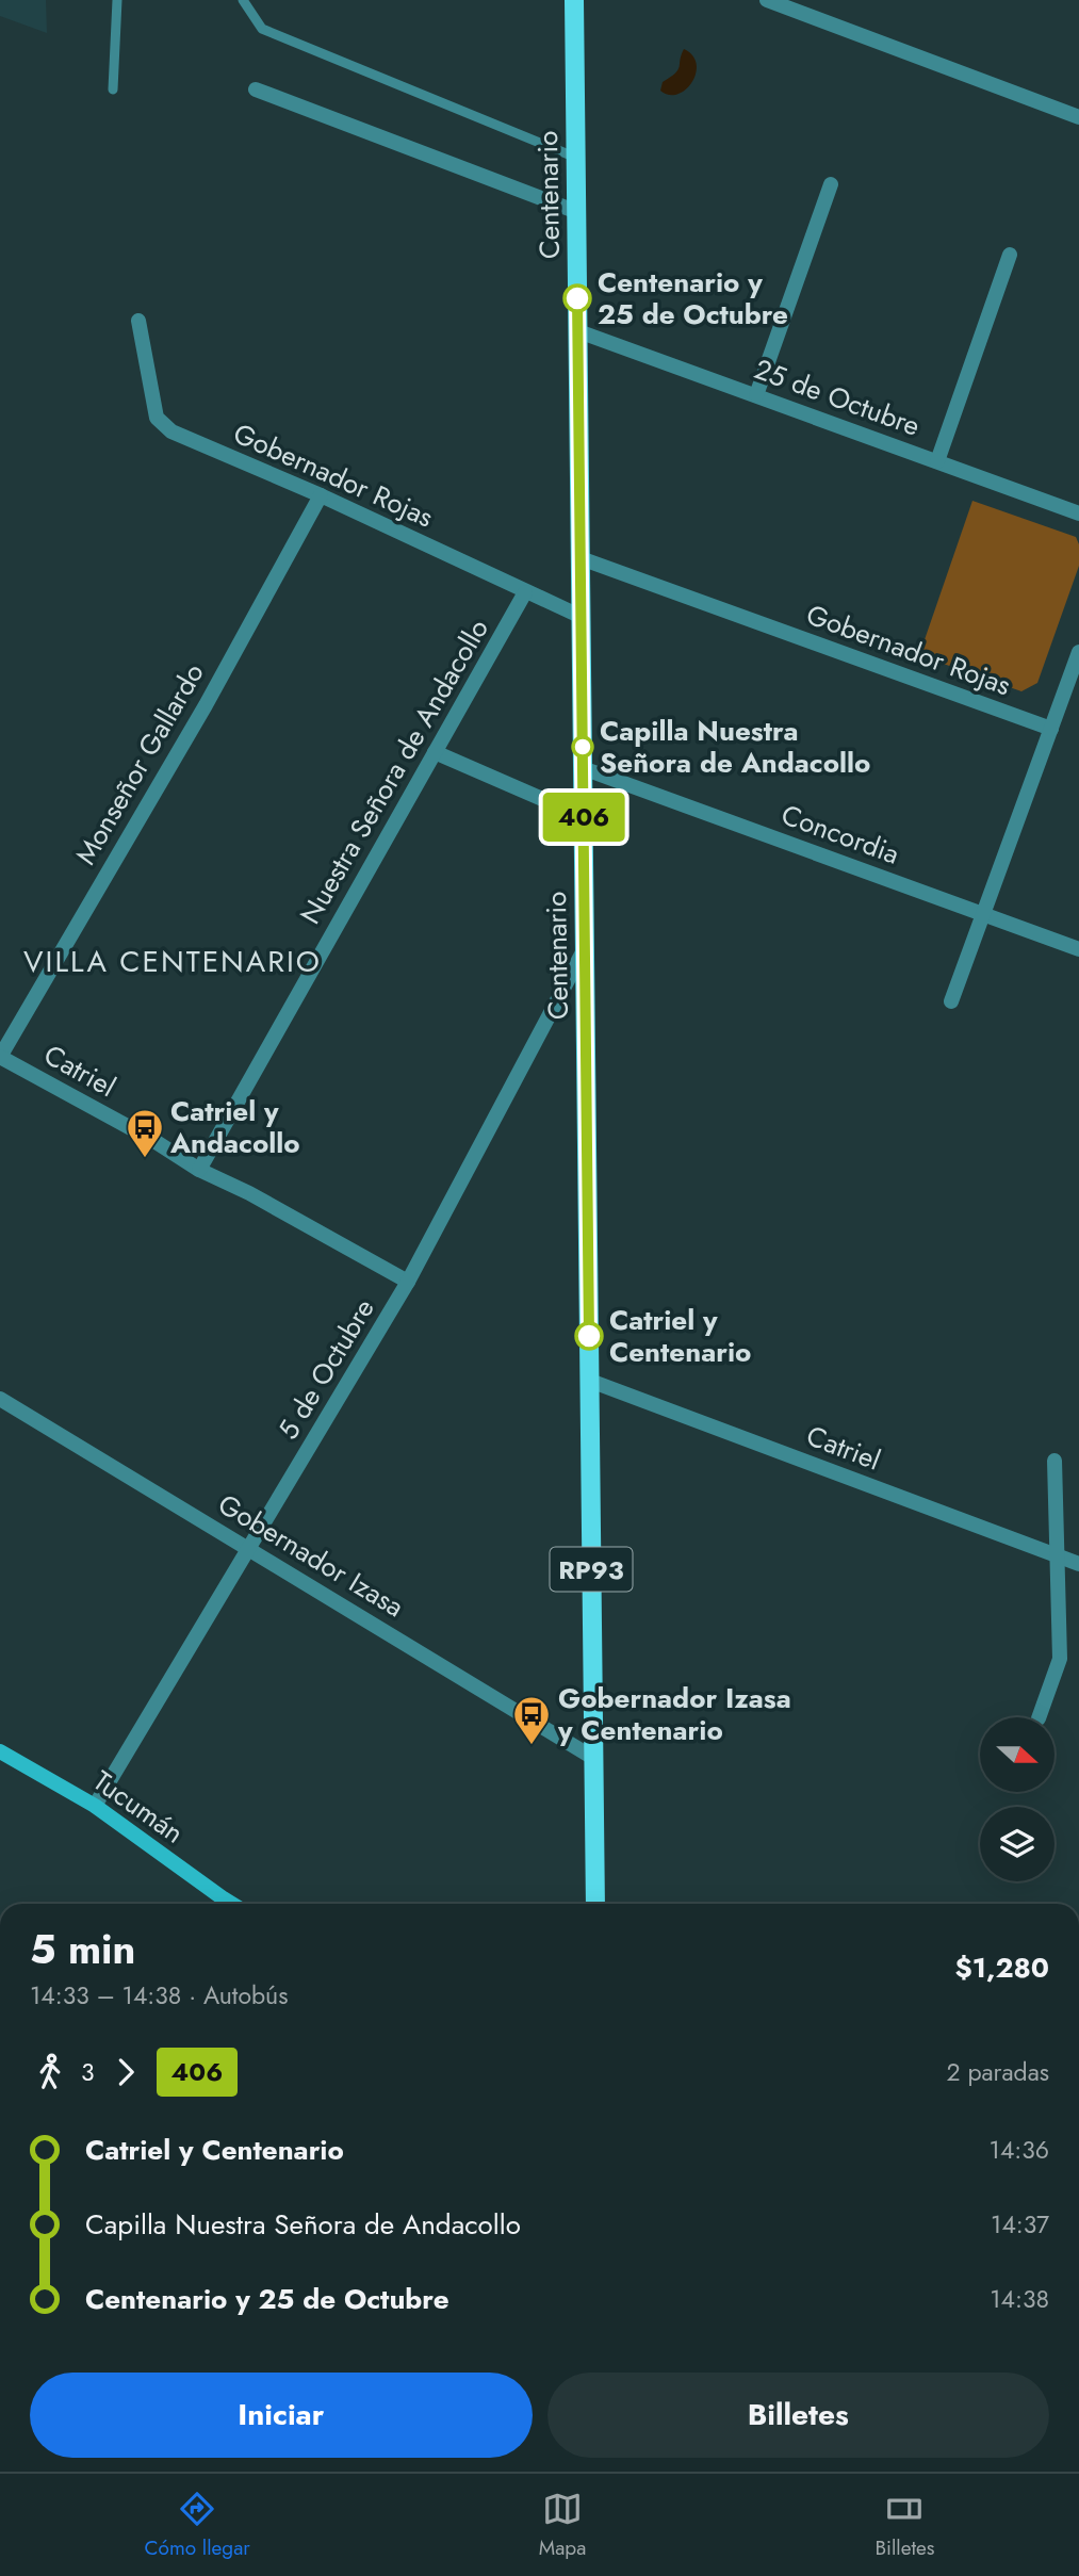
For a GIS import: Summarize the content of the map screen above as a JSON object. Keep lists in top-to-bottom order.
{
  "streets": {
    "main road": ["Centenario", "RP93", "Tucumán"],
    "street": [
      "25 de Octubre",
      "Gobernador Rojas",
      "Monseñor Gallardo",
      "Nuestra Señora de Andacollo",
      "Concordia",
      "Catriel",
      "5 de Octubre",
      "Gobernador Izasa"
    ]
  },
  "crossings": [
    ["Centenario", "25 de Octubre"],
    ["Centenario", "Gobernador Rojas"],
    ["Centenario", "Concordia"],
    ["Centenario", "Catriel"],
    ["Centenario", "5 de Octubre"],
    ["Centenario", "Gobernador Izasa"],
    ["Gobernador Rojas", "Monseñor Gallardo"],
    ["Gobernador Rojas", "Nuestra Señora de Andacollo"],
    ["Monseñor Gallardo", "Catriel"],
    ["Nuestra Señora de Andacollo", "Catriel"],
    ["Catriel", "5 de Octubre"],
    ["5 de Octubre", "Gobernador Izasa"],
    ["5 de Octubre", "Tucumán"]
  ],
  "districts": ["VILLA CENTENARIO"],
  "places": {
    "other": ["Centenario y 25 de Octubre", "Capilla Nuestra Señora de Andacollo", "Catriel y Centenario"],
    "bus stop": ["Catriel y Andacollo", "Gobernador Izasa y Centenario"]
  },
  "lines": ["bus line 406"],
  "north": "right",
  "page": {
    "on_map": "406",
    "heading": ["5 min", "14:33 – 14:38 · Autobús", "$1,280"],
    "legs": ["3", "406", "2 paradas"],
    "list": [
      {
        "name": "Catriel y Centenario",
        "value": "14:36"
      },
      {
        "name": "Capilla Nuestra Señora de Andacollo",
        "value": "14:37"
      },
      {
        "name": "Centenario y 25 de Octubre",
        "value": "14:38"
      }
    ],
    "buttons": ["Iniciar", "Billetes"],
    "tabs": ["Cómo llegar", "Mapa", "Billetes"]
  }
}
